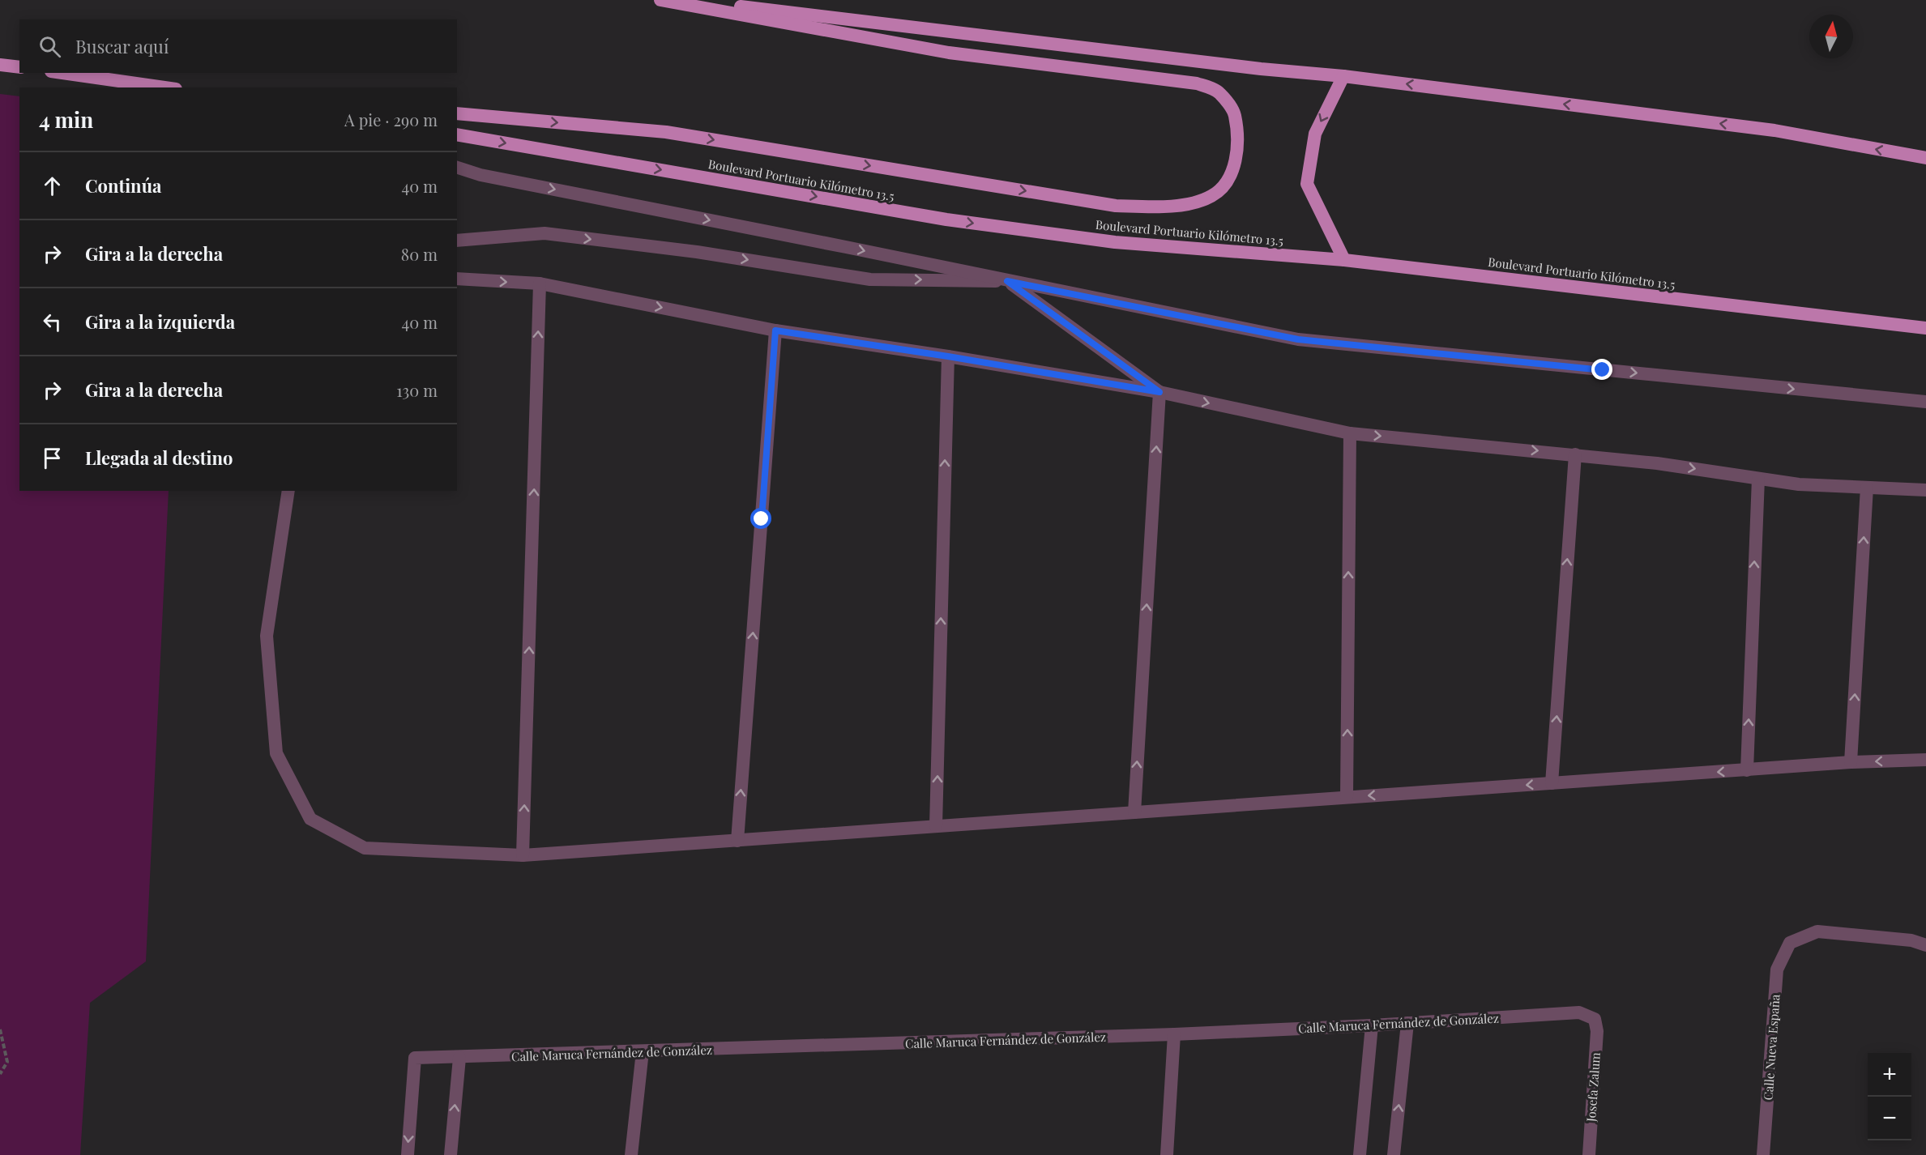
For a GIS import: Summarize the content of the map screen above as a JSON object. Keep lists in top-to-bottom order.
{
  "streets": {
    "highway": ["Boulevard Portuario Kilómetro 13.5"],
    "street": ["Calle Maruca Fernández de González", "Calle Nueva España", "Josefa Zalum"]
  },
  "crossings": [
    ["Calle Maruca Fernández de González", "Josefa Zalum"]
  ],
  "one_way": ["Boulevard Portuario Kilómetro 13.5"],
  "north": "top",
  "page": {
    "search": "Buscar aquí",
    "heading": ["4 min", "A pie · 290 m"],
    "list": [
      ["Continúa", "40 m"],
      ["Gira a la derecha", "80 m"],
      ["Gira a la izquierda", "40 m"],
      ["Gira a la derecha", "130 m"],
      "Llegada al destino"
    ],
    "map_buttons": ["+", "−"]
  }
}
